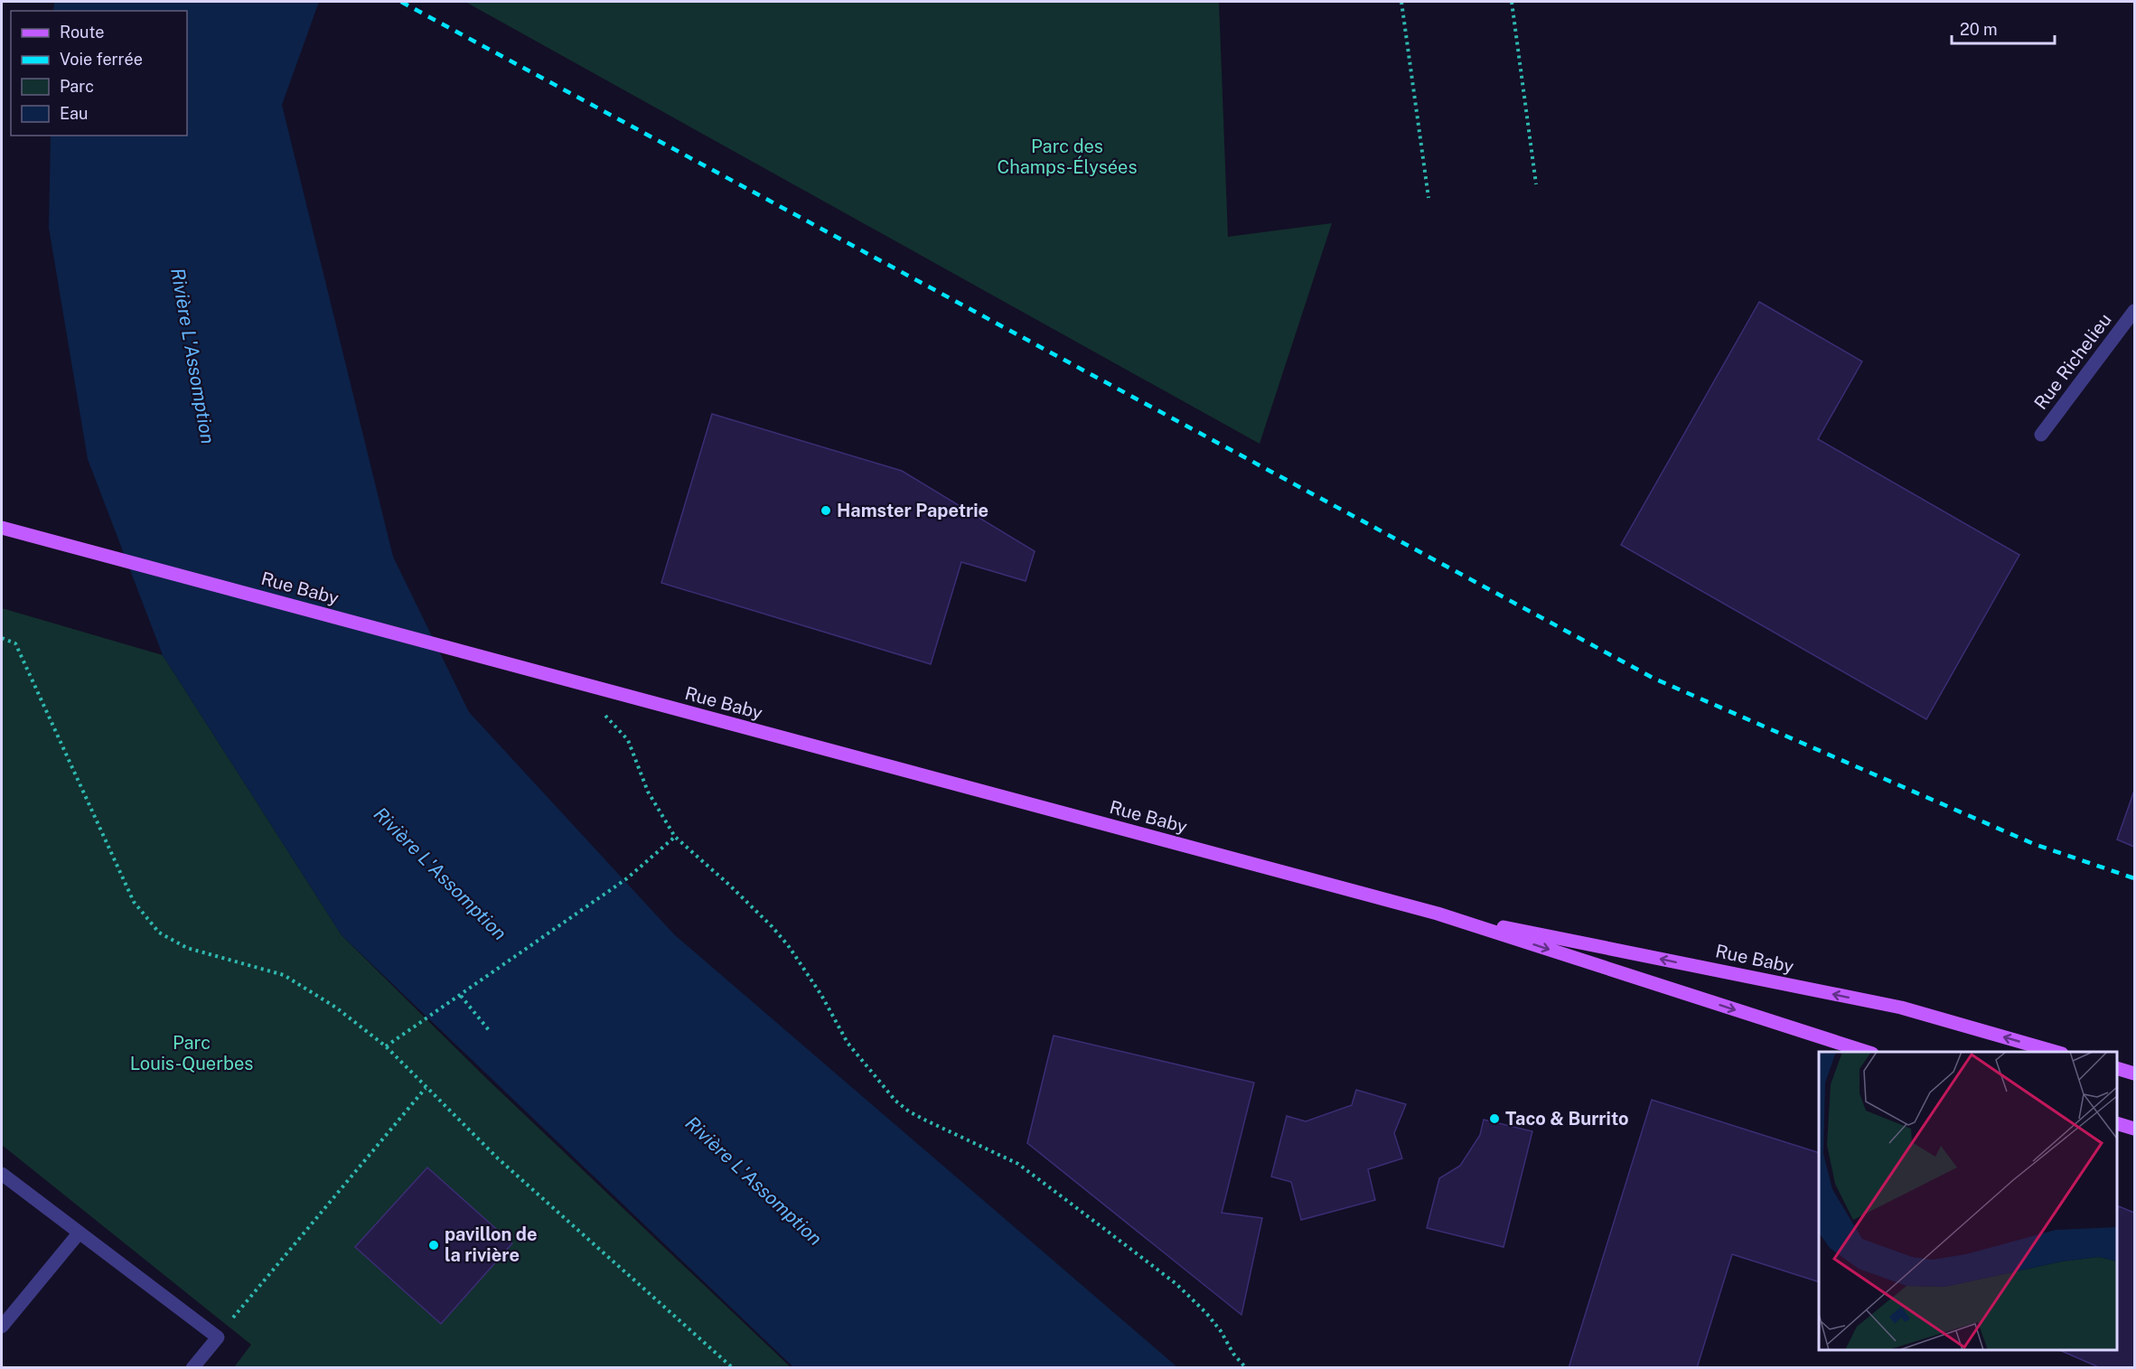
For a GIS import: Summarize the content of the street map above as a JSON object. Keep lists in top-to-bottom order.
{
  "streets": {
    "main road": ["Rue Baby"],
    "street": ["Rue Richelieu"]
  },
  "water": ["Rivière L'Assomption"],
  "parks": ["Parc des Champs-Élysées", "Parc Louis-Querbes"],
  "places": ["Hamster Papetrie", "Taco & Burrito", "pavillon de la rivière"],
  "legend": [
    "Route",
    "Voie ferrée",
    "Parc",
    "Eau"
  ],
  "scale_bar": "20 m"
}
